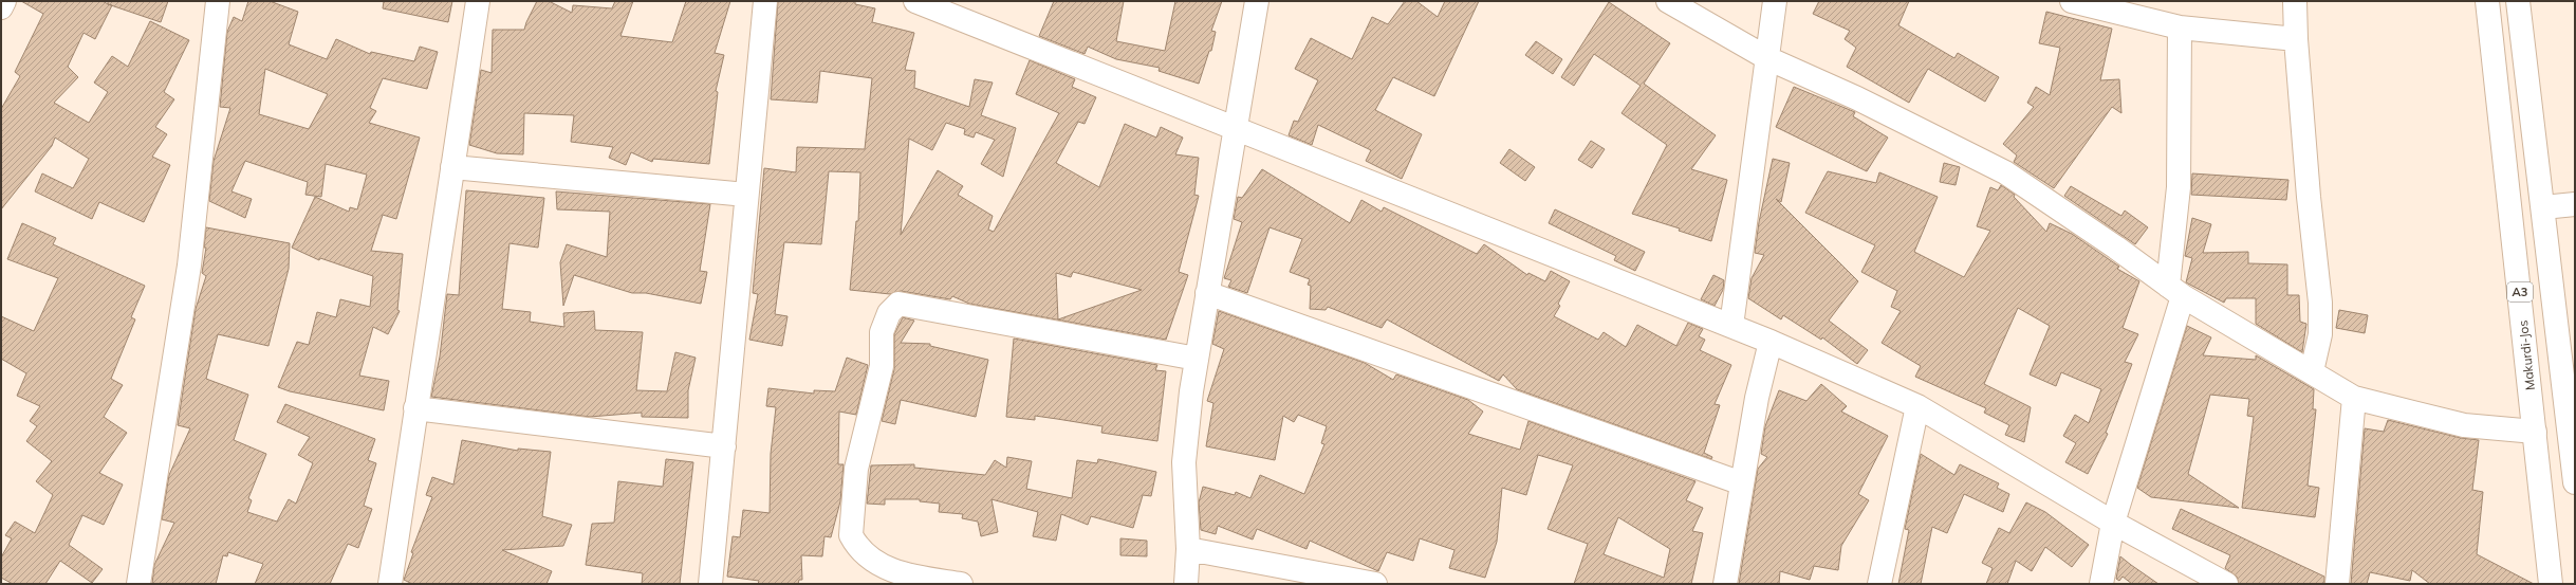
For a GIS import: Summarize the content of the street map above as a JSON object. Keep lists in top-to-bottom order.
{
  "streets": {
    "main road": ["A3", "Makurdi-Jos"]
  }
}
